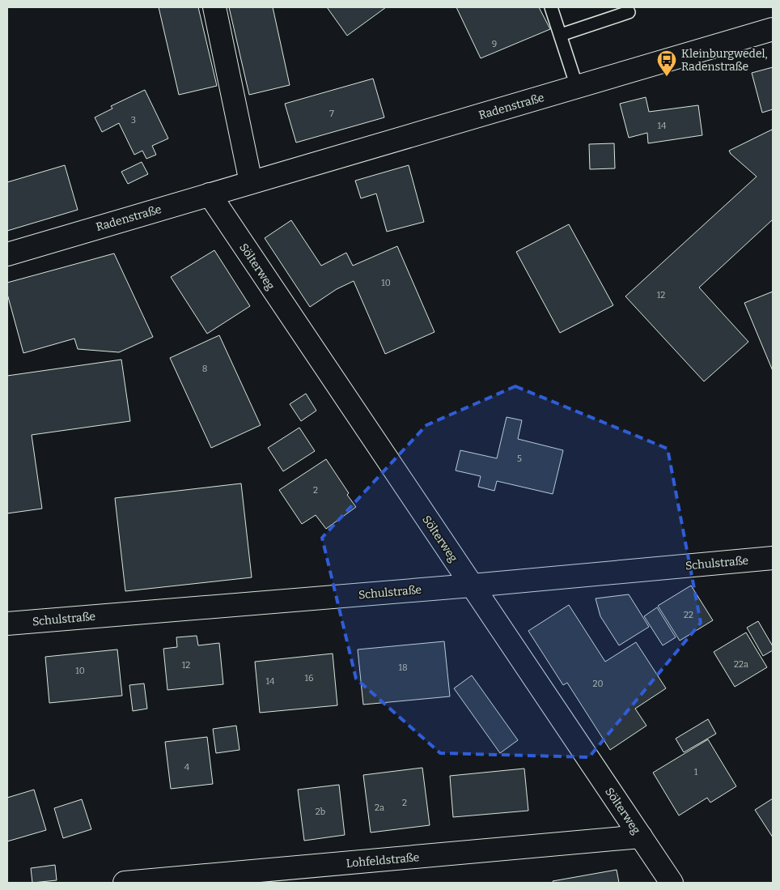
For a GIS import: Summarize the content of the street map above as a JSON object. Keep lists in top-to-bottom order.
{
  "streets": {
    "street": [
      "Radenstraße",
      "Sölterweg",
      "Schulstraße",
      "Lohfeldstraße"
    ]
  },
  "crossings": [
    ["Radenstraße", "Sölterweg"],
    ["Sölterweg", "Schulstraße"],
    ["Sölterweg", "Lohfeldstraße"]
  ],
  "places": {
    "bus stop": ["Kleinburgwedel, Radenstraße"]
  },
  "house_numbers": [
    "9",
    "7",
    "3",
    "14",
    "10",
    "12",
    "8",
    "5",
    "2",
    "22",
    "22a",
    "12",
    "18",
    "10",
    "16",
    "14",
    "20",
    "4",
    "1",
    "2",
    "2a",
    "2b"
  ]
}
